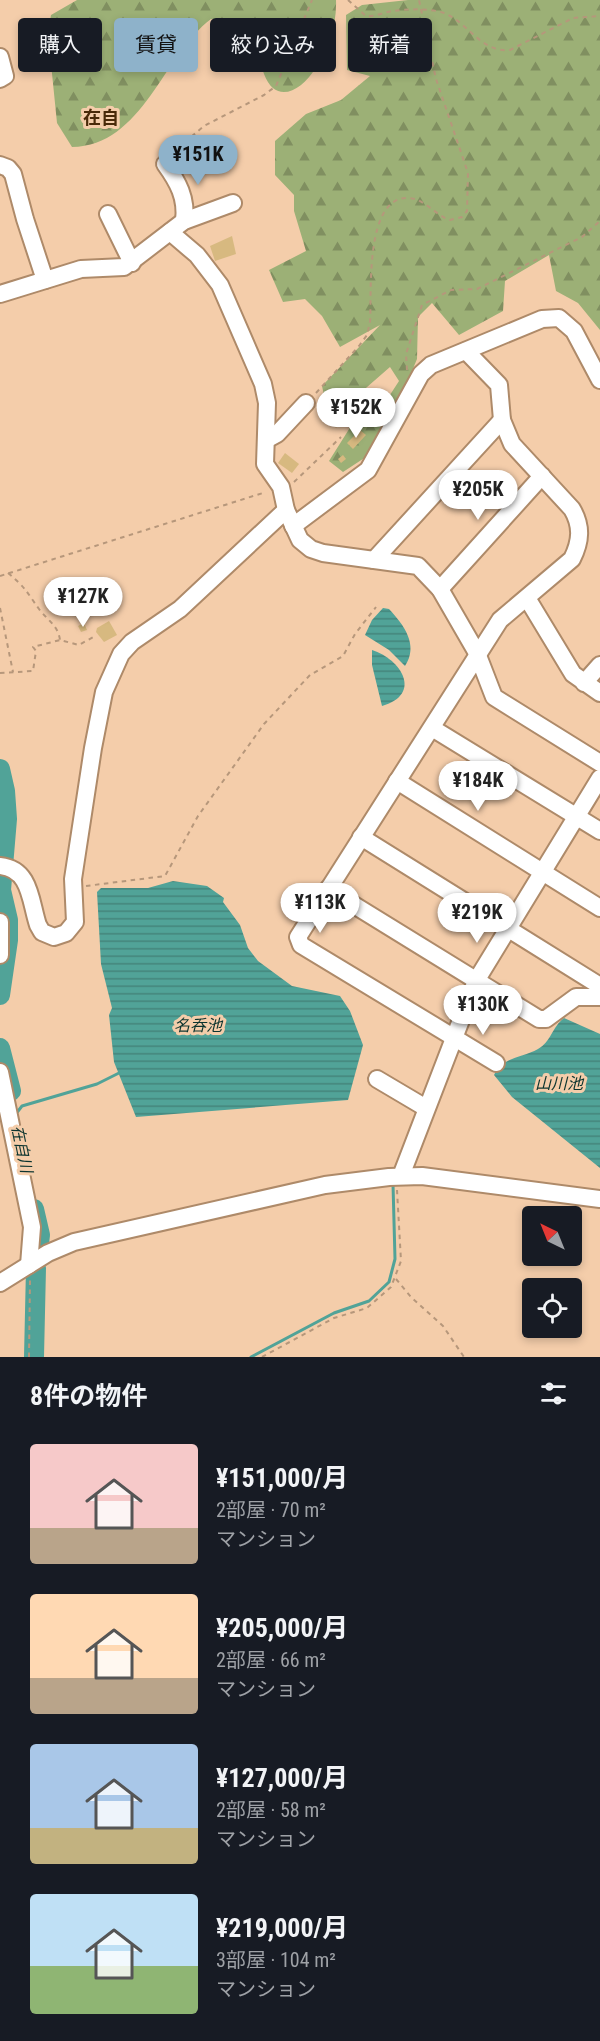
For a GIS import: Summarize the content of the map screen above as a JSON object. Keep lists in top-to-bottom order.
{
  "districts": ["在自"],
  "water": ["名呑池", "山川池", "在自川"],
  "north": "top left",
  "page": {
    "chip": [
      "購入",
      "賃貸",
      "絞り込み",
      "新着"
    ],
    "price": [
      "¥151K",
      "¥152K",
      "¥205K",
      "¥127K",
      "¥184K",
      "¥113K",
      "¥219K",
      "¥130K"
    ],
    "heading": "8件の物件",
    "list": [
      {
        "name": "¥151,000/月",
        "note": "2部屋 · 70 m² · マンション"
      },
      {
        "name": "¥205,000/月",
        "note": "2部屋 · 66 m² · マンション"
      },
      {
        "name": "¥127,000/月",
        "note": "2部屋 · 58 m² · マンション"
      },
      {
        "name": "¥219,000/月",
        "note": "3部屋 · 104 m² · マンション"
      }
    ]
  }
}
